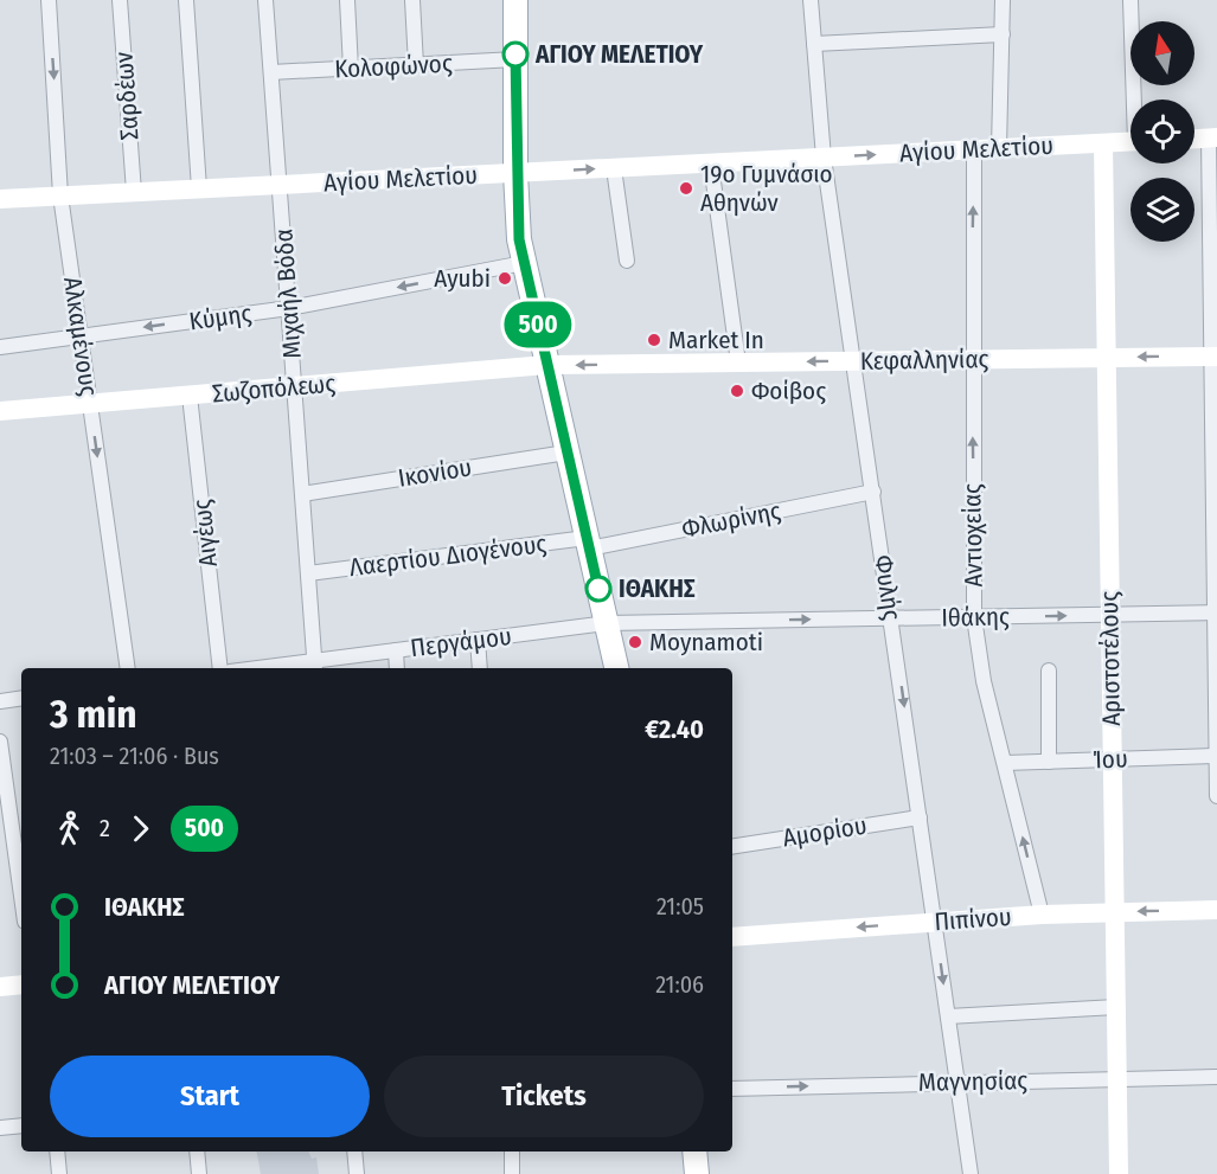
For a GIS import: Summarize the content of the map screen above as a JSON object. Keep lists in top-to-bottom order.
{
  "streets": {
    "street": [
      "Κολοφώνος",
      "Σαρδέων",
      "Αγίου Μελετίου",
      "Μιχαήλ Βόδα",
      "Κύμης",
      "Αλκαμένους",
      "Κεφαλληνίας",
      "Σωζοπόλεως",
      "Ικονίου",
      "Φλωρίνης",
      "Αιγέως",
      "Αντιοχείας",
      "Λαερτίου Διογένους",
      "Φυλής",
      "Ιθάκης",
      "Περγάμου",
      "Αριστοτέλους",
      "Ίου",
      "Αμορίου",
      "Πιπίνου",
      "Μαγνησίας"
    ]
  },
  "crossings": [
    ["Κολοφώνος", "Μιχαήλ Βόδα"],
    ["Σαρδέων", "Αγίου Μελετίου"],
    ["Αγίου Μελετίου", "Μιχαήλ Βόδα"],
    ["Αγίου Μελετίου", "Αλκαμένους"],
    ["Αγίου Μελετίου", "Αντιοχείας"],
    ["Αγίου Μελετίου", "Φυλής"],
    ["Αγίου Μελετίου", "Αριστοτέλους"],
    ["Μιχαήλ Βόδα", "Κύμης"],
    ["Μιχαήλ Βόδα", "Σωζοπόλεως"],
    ["Μιχαήλ Βόδα", "Ικονίου"],
    ["Μιχαήλ Βόδα", "Λαερτίου Διογένους"],
    ["Μιχαήλ Βόδα", "Περγάμου"],
    ["Κύμης", "Αλκαμένους"],
    ["Αλκαμένους", "Σωζοπόλεως"],
    ["Κεφαλληνίας", "Σωζοπόλεως"],
    ["Κεφαλληνίας", "Αντιοχείας"],
    ["Κεφαλληνίας", "Φυλής"],
    ["Κεφαλληνίας", "Αριστοτέλους"],
    ["Σωζοπόλεως", "Αιγέως"],
    ["Φλωρίνης", "Λαερτίου Διογένους"],
    ["Φλωρίνης", "Φυλής"],
    ["Αντιοχείας", "Ιθάκης"],
    ["Αντιοχείας", "Ίου"],
    ["Αντιοχείας", "Πιπίνου"],
    ["Φυλής", "Ιθάκης"],
    ["Φυλής", "Αμορίου"],
    ["Φυλής", "Πιπίνου"],
    ["Φυλής", "Μαγνησίας"],
    ["Ιθάκης", "Περγάμου"],
    ["Ιθάκης", "Αριστοτέλους"],
    ["Αριστοτέλους", "Ίου"],
    ["Αριστοτέλους", "Πιπίνου"],
    ["Αριστοτέλους", "Μαγνησίας"]
  ],
  "one_way": [
    "Κύμης",
    "Αλκαμένους",
    "Κεφαλληνίας",
    "Αντιοχείας",
    "Ιθάκης",
    "Πιπίνου",
    "Μαγνησίας"
  ],
  "places": [
    "ΑΓΙΟΥ ΜΕΛΕΤΙΟΥ",
    "19o Γυμνάσιο Αθηνών",
    "Ayubi",
    "Market In",
    "Φοίβος",
    "ΙΘΑΚΗΣ",
    "Moynamoti"
  ],
  "lines": ["bus line 500"],
  "north": "top",
  "page": {
    "on_map": "500",
    "heading": ["3 min", "21:03 – 21:06 · Bus", "€2.40"],
    "legs": ["2", "500"],
    "list": [
      {
        "name": "ΙΘΑΚΗΣ",
        "value": "21:05"
      },
      {
        "name": "ΑΓΙΟΥ ΜΕΛΕΤΙΟΥ",
        "value": "21:06"
      }
    ],
    "buttons": ["Start", "Tickets"]
  }
}
